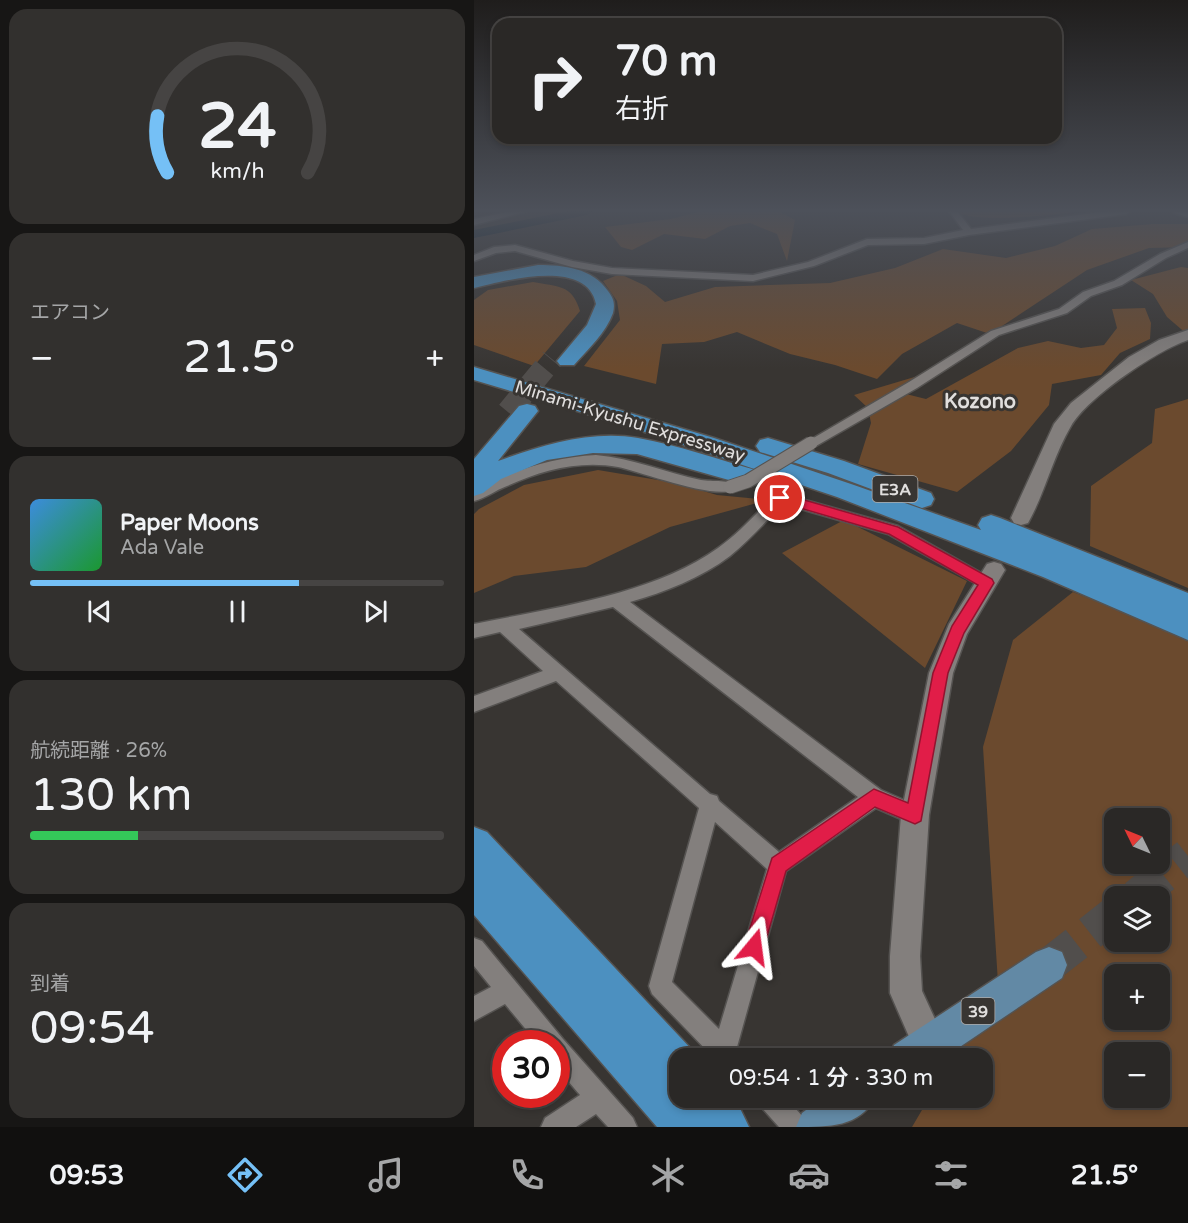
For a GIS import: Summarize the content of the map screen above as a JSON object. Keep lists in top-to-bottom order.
{
  "streets": {
    "highway": ["Minami-Kyushu Expressway", "E3A"],
    "main road": ["39"]
  },
  "districts": ["Kozono"],
  "north": "top left",
  "page": {
    "turn": ["70 m", "右折"],
    "tile": [
      "エアコン",
      ["航続距離 · 26%", "130 km"],
      ["到着", "09:54"]
    ],
    "heat": ["−", "21.5°", "+"],
    "song": ["Paper Moons", "Ada Vale"],
    "map_buttons": ["+", "−"],
    "limit": "30",
    "trip": "09:54 · 1 分 · 330 m",
    "tabs": ["09:53", "21.5°"],
    "gauge": ["24", "km/h"]
  }
}
